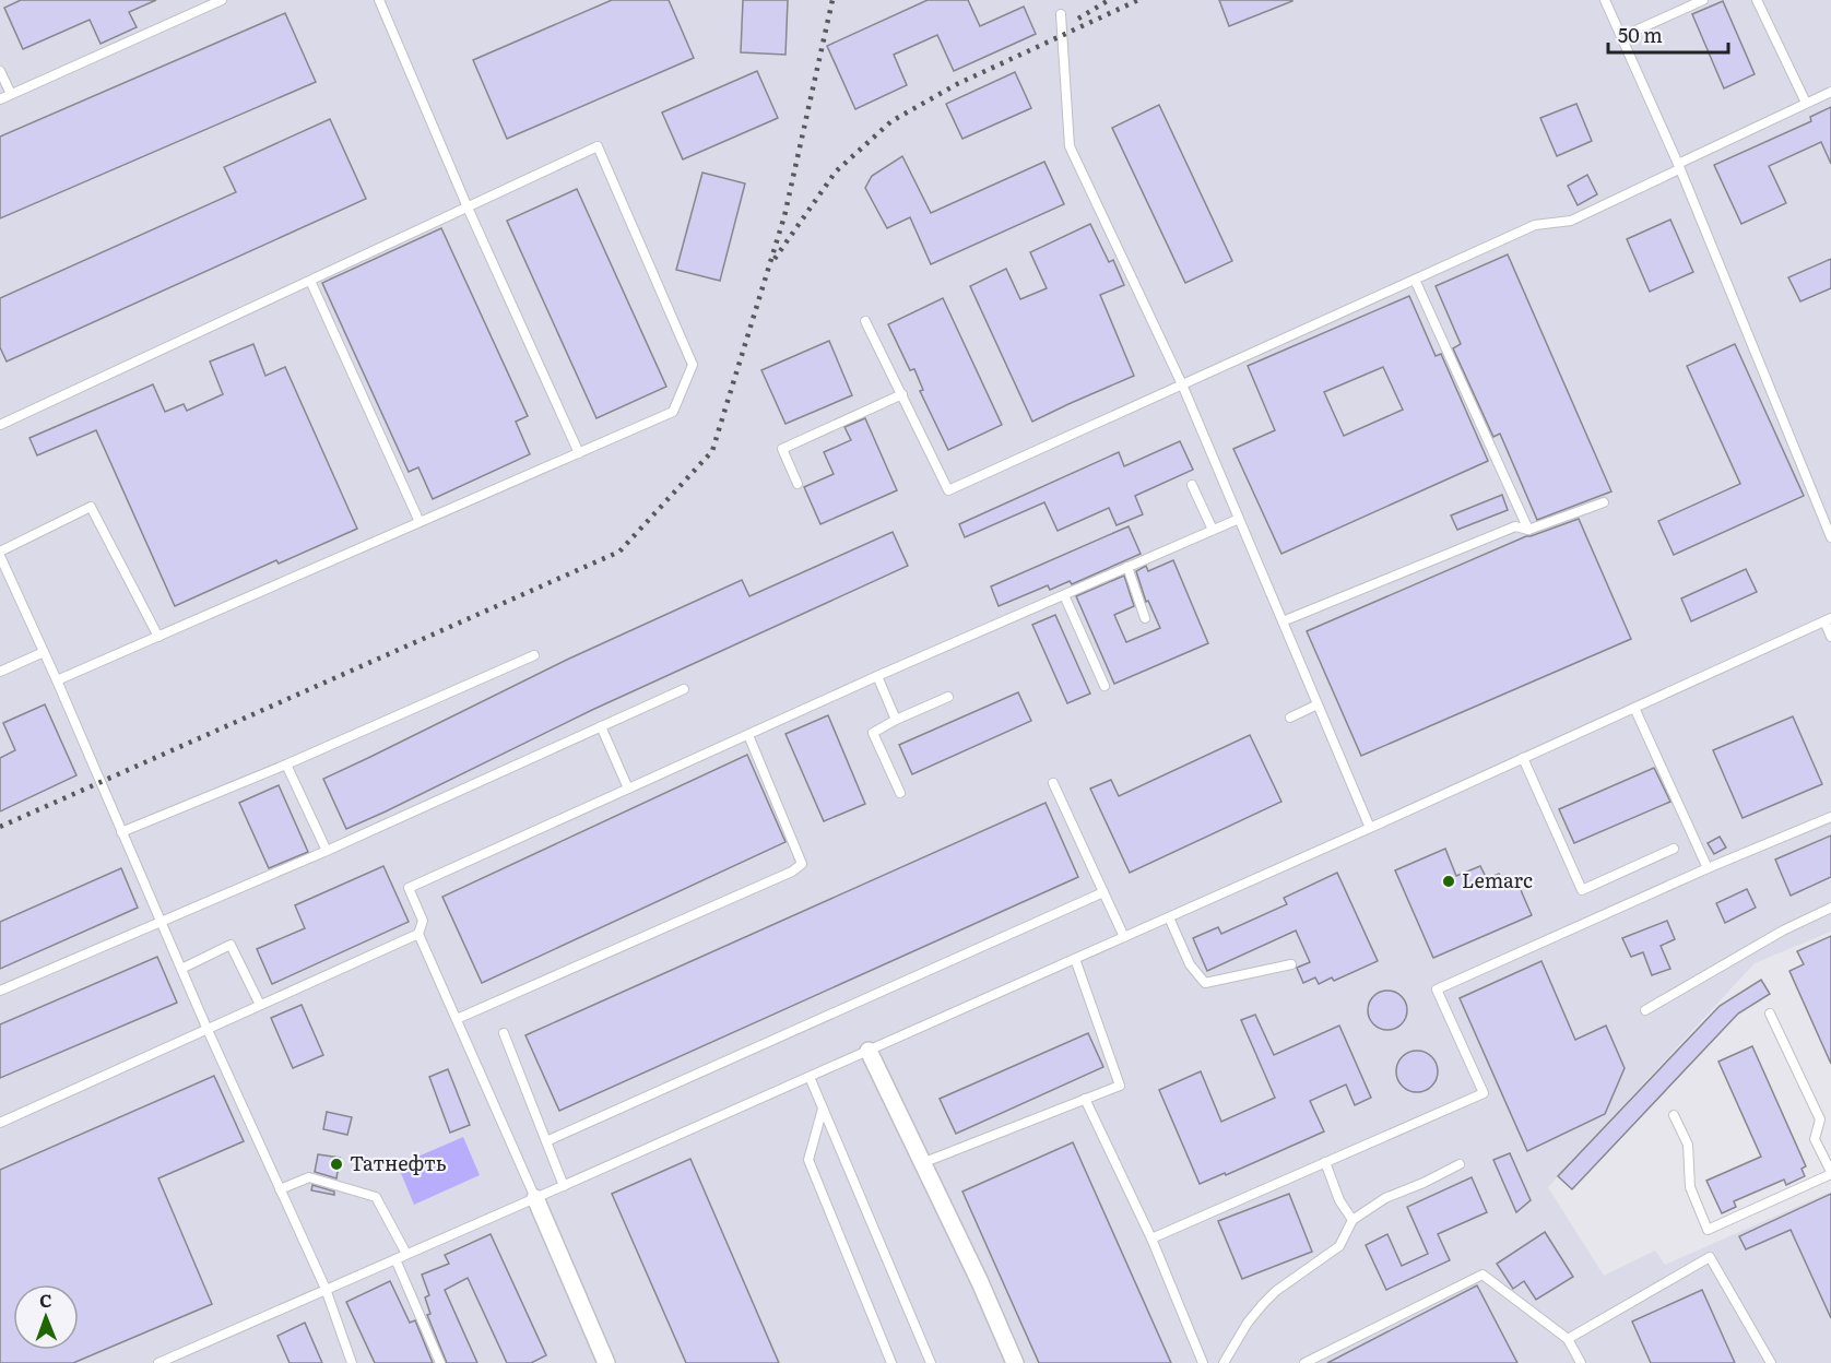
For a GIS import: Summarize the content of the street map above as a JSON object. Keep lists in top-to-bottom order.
{
  "places": ["Lemarc", "Татнефть"],
  "scale_bar": "50 m",
  "north": "top"
}
